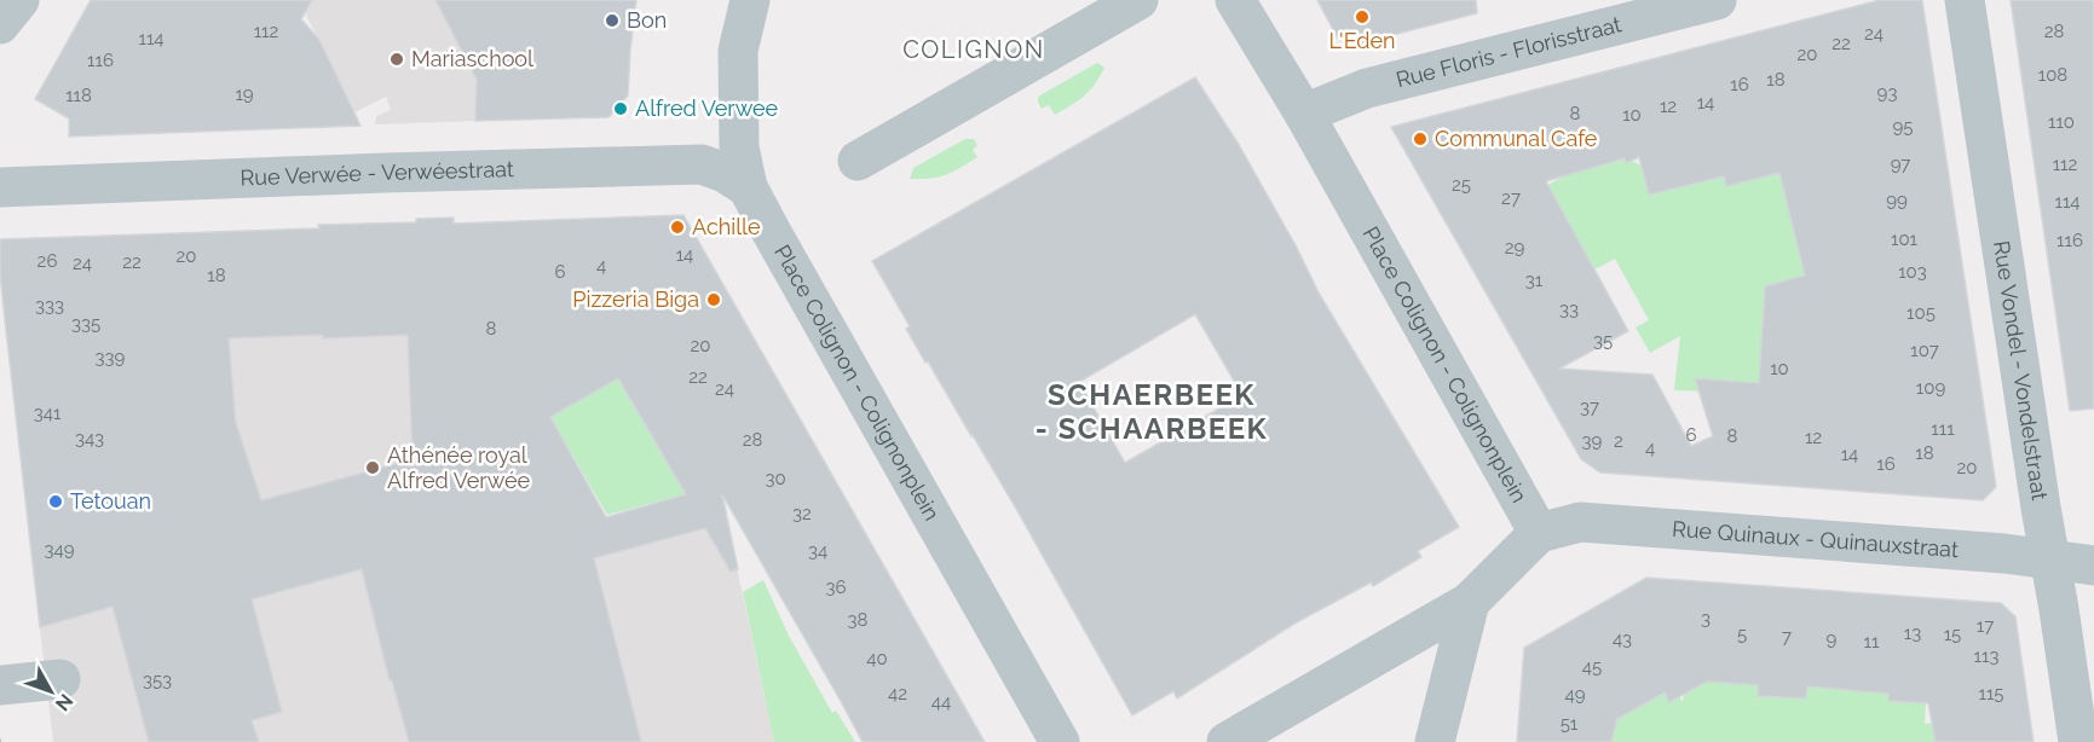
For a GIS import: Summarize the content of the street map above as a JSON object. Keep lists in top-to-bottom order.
{
  "streets": {
    "street": [
      "Rue Floris - Florisstraat",
      "Rue Verwée - Verwéestraat",
      "Place Colignon - Colignonplein",
      "Rue Vondel - Vondelstraat",
      "Rue Quinaux - Quinauxstraat"
    ]
  },
  "crossings": [
    ["Rue Floris - Florisstraat", "Place Colignon - Colignonplein"],
    ["Rue Verwée - Verwéestraat", "Place Colignon - Colignonplein"],
    ["Place Colignon - Colignonplein", "Rue Quinaux - Quinauxstraat"],
    ["Rue Vondel - Vondelstraat", "Rue Quinaux - Quinauxstraat"]
  ],
  "districts": ["COLIGNON", "SCHAERBEEK - SCHAARBEEK"],
  "places": [
    "L'Eden",
    "Bon",
    "Mariaschool",
    "Alfred Verwee",
    "Communal Cafe",
    "Achille",
    "Pizzeria Biga",
    "Athénée royal Alfred Verwée",
    "Tetouan"
  ],
  "house_numbers": [
    "112",
    "28",
    "24",
    "114",
    "22",
    "20",
    "116",
    "108",
    "18",
    "16",
    "93",
    "19",
    "118",
    "14",
    "12",
    "8",
    "10",
    "110",
    "95",
    "97",
    "112",
    "25",
    "27",
    "99",
    "114",
    "101",
    "116",
    "29",
    "14",
    "20",
    "26",
    "22",
    "24",
    "4",
    "6",
    "103",
    "18",
    "31",
    "333",
    "33",
    "105",
    "335",
    "8",
    "35",
    "20",
    "107",
    "339",
    "10",
    "22",
    "109",
    "24",
    "37",
    "341",
    "111",
    "6",
    "8",
    "12",
    "343",
    "28",
    "39",
    "2",
    "4",
    "18",
    "14",
    "16",
    "20",
    "30",
    "32",
    "349",
    "34",
    "36",
    "3",
    "38",
    "17",
    "13",
    "5",
    "15",
    "7",
    "43",
    "9",
    "11",
    "113",
    "40",
    "45",
    "353",
    "42",
    "115",
    "49",
    "44",
    "51"
  ],
  "north": "bottom right"
}
